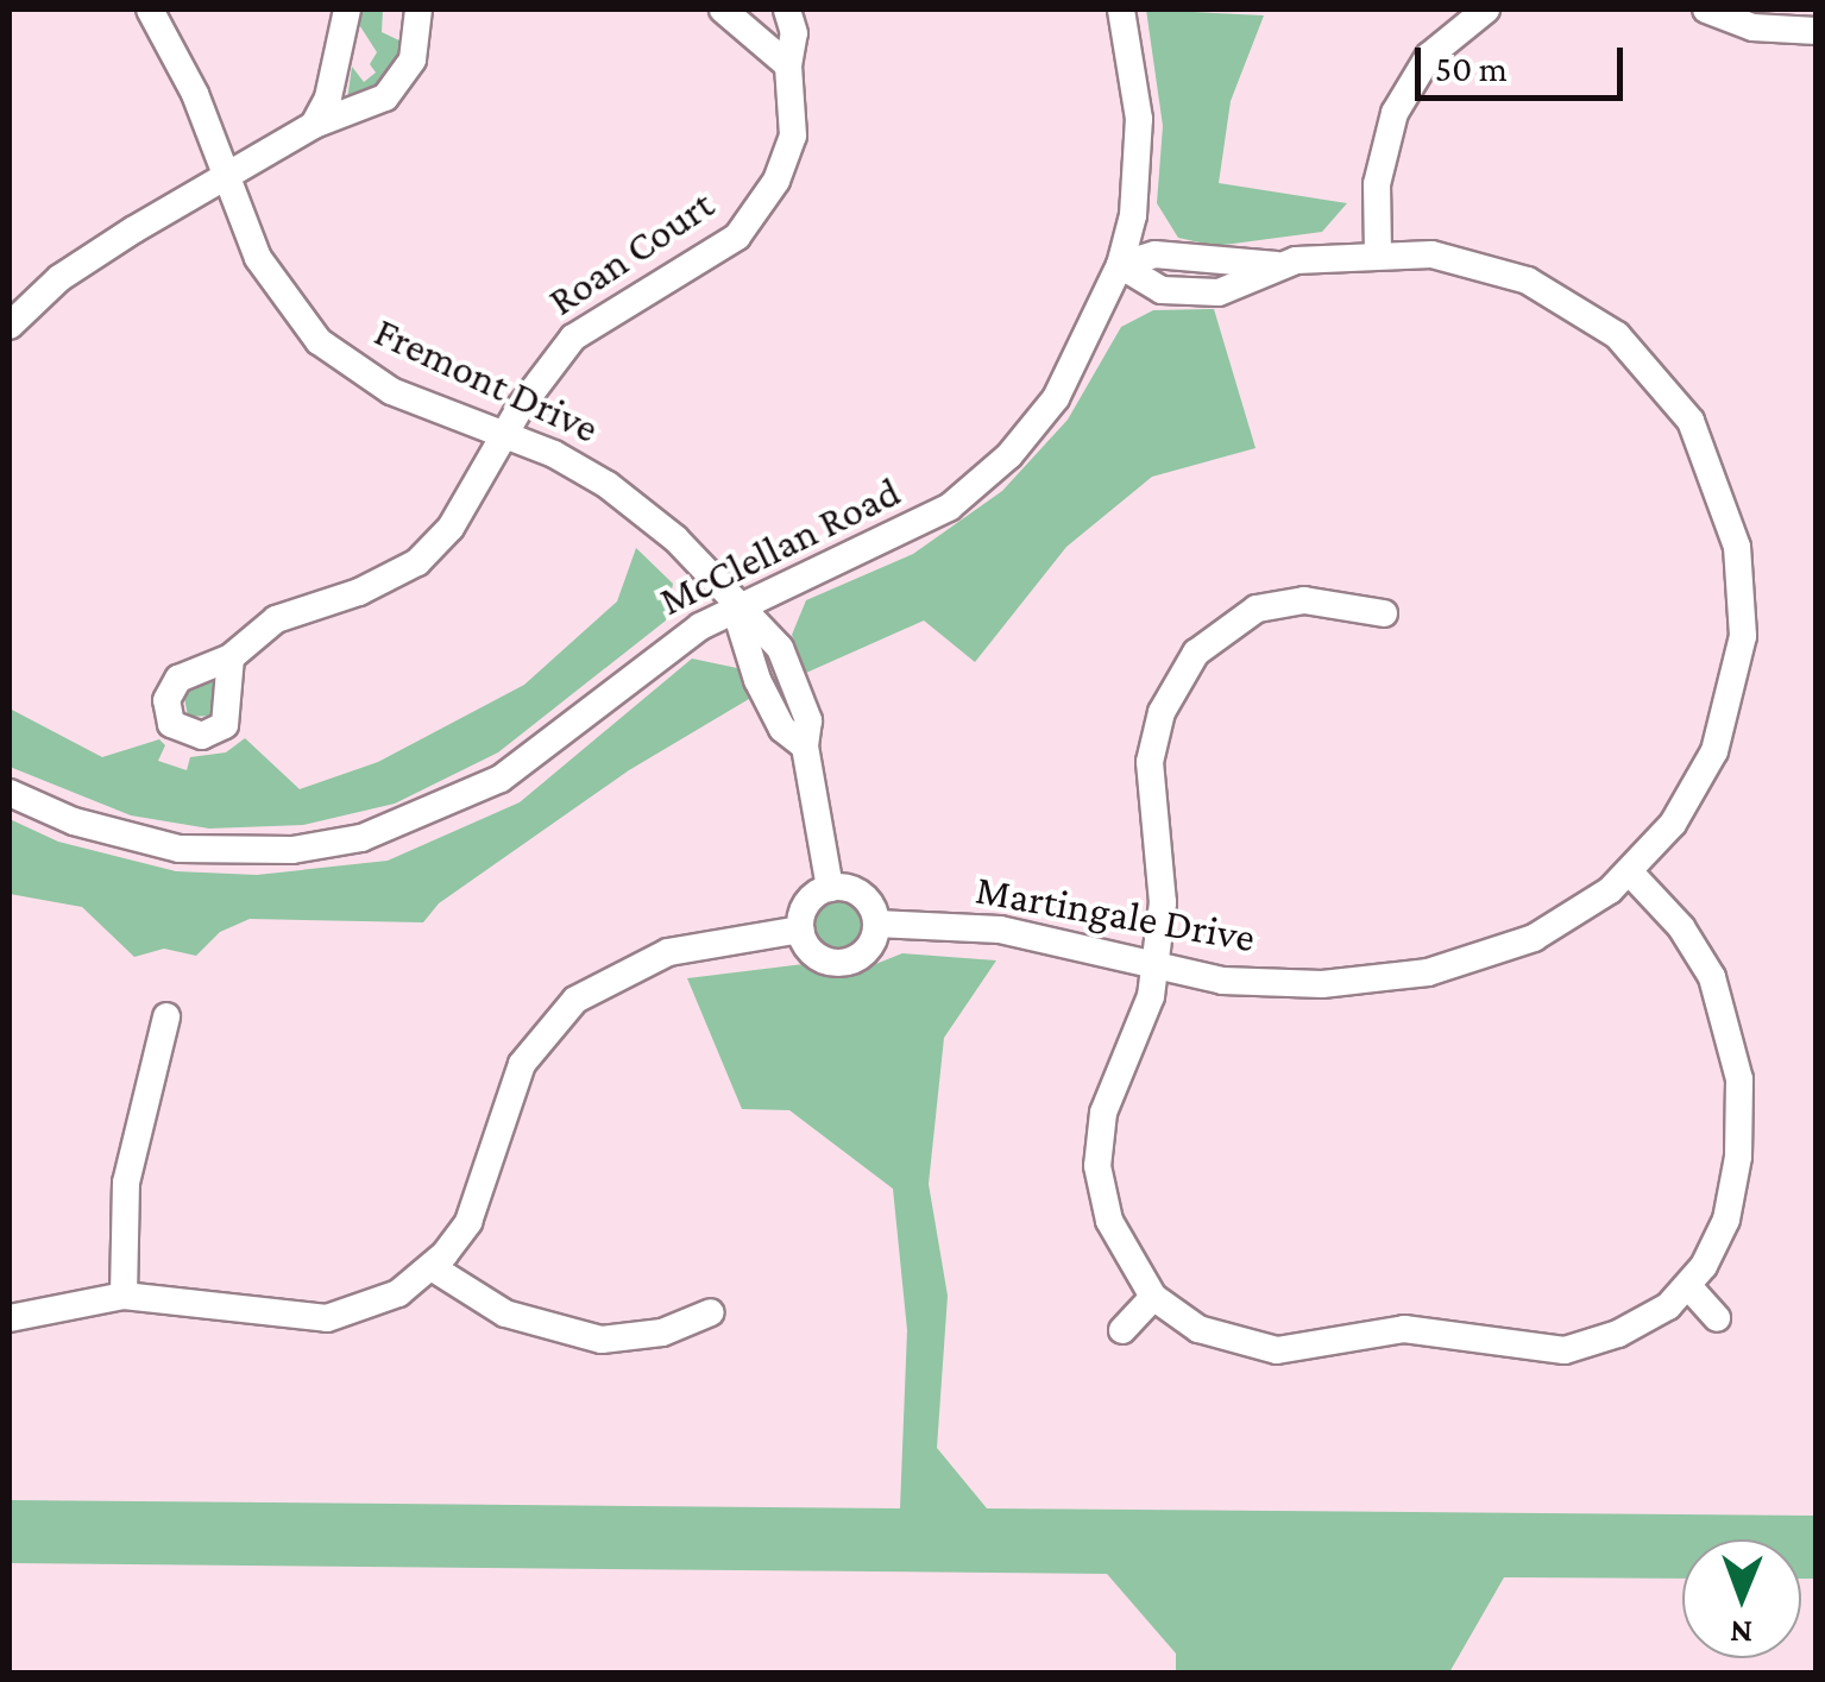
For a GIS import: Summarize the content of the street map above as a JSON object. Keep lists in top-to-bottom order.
{
  "streets": {
    "street": [
      "Roan Court",
      "Fremont Drive",
      "McClellan Road",
      "Martingale Drive"
    ]
  },
  "crossings": [
    ["Roan Court", "Fremont Drive"],
    ["Fremont Drive", "McClellan Road"],
    ["Fremont Drive", "Martingale Drive"],
    ["McClellan Road", "Martingale Drive"]
  ],
  "scale_bar": "50 m",
  "north": "bottom"
}
